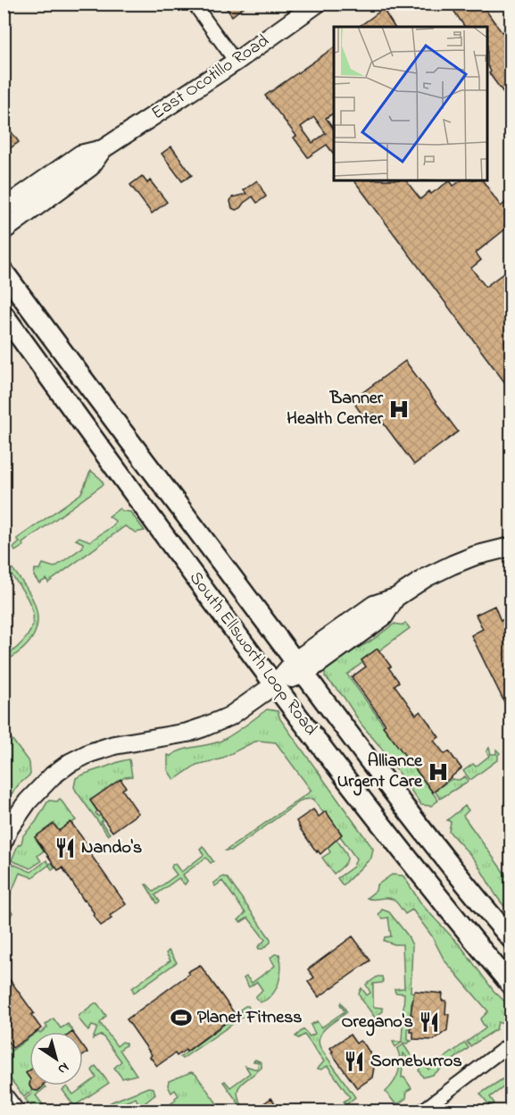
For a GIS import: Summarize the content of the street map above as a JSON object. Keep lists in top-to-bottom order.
{
  "streets": {
    "main road": ["South Ellsworth Loop Road"],
    "street": ["East Ocotillo Road"]
  },
  "places": {
    "hospital": ["Banner Health Center", "Alliance Urgent Care"],
    "restaurant": ["Nando's", "Oregano's", "Someburros"],
    "sports": ["Planet Fitness"]
  },
  "north": "bottom right"
}
